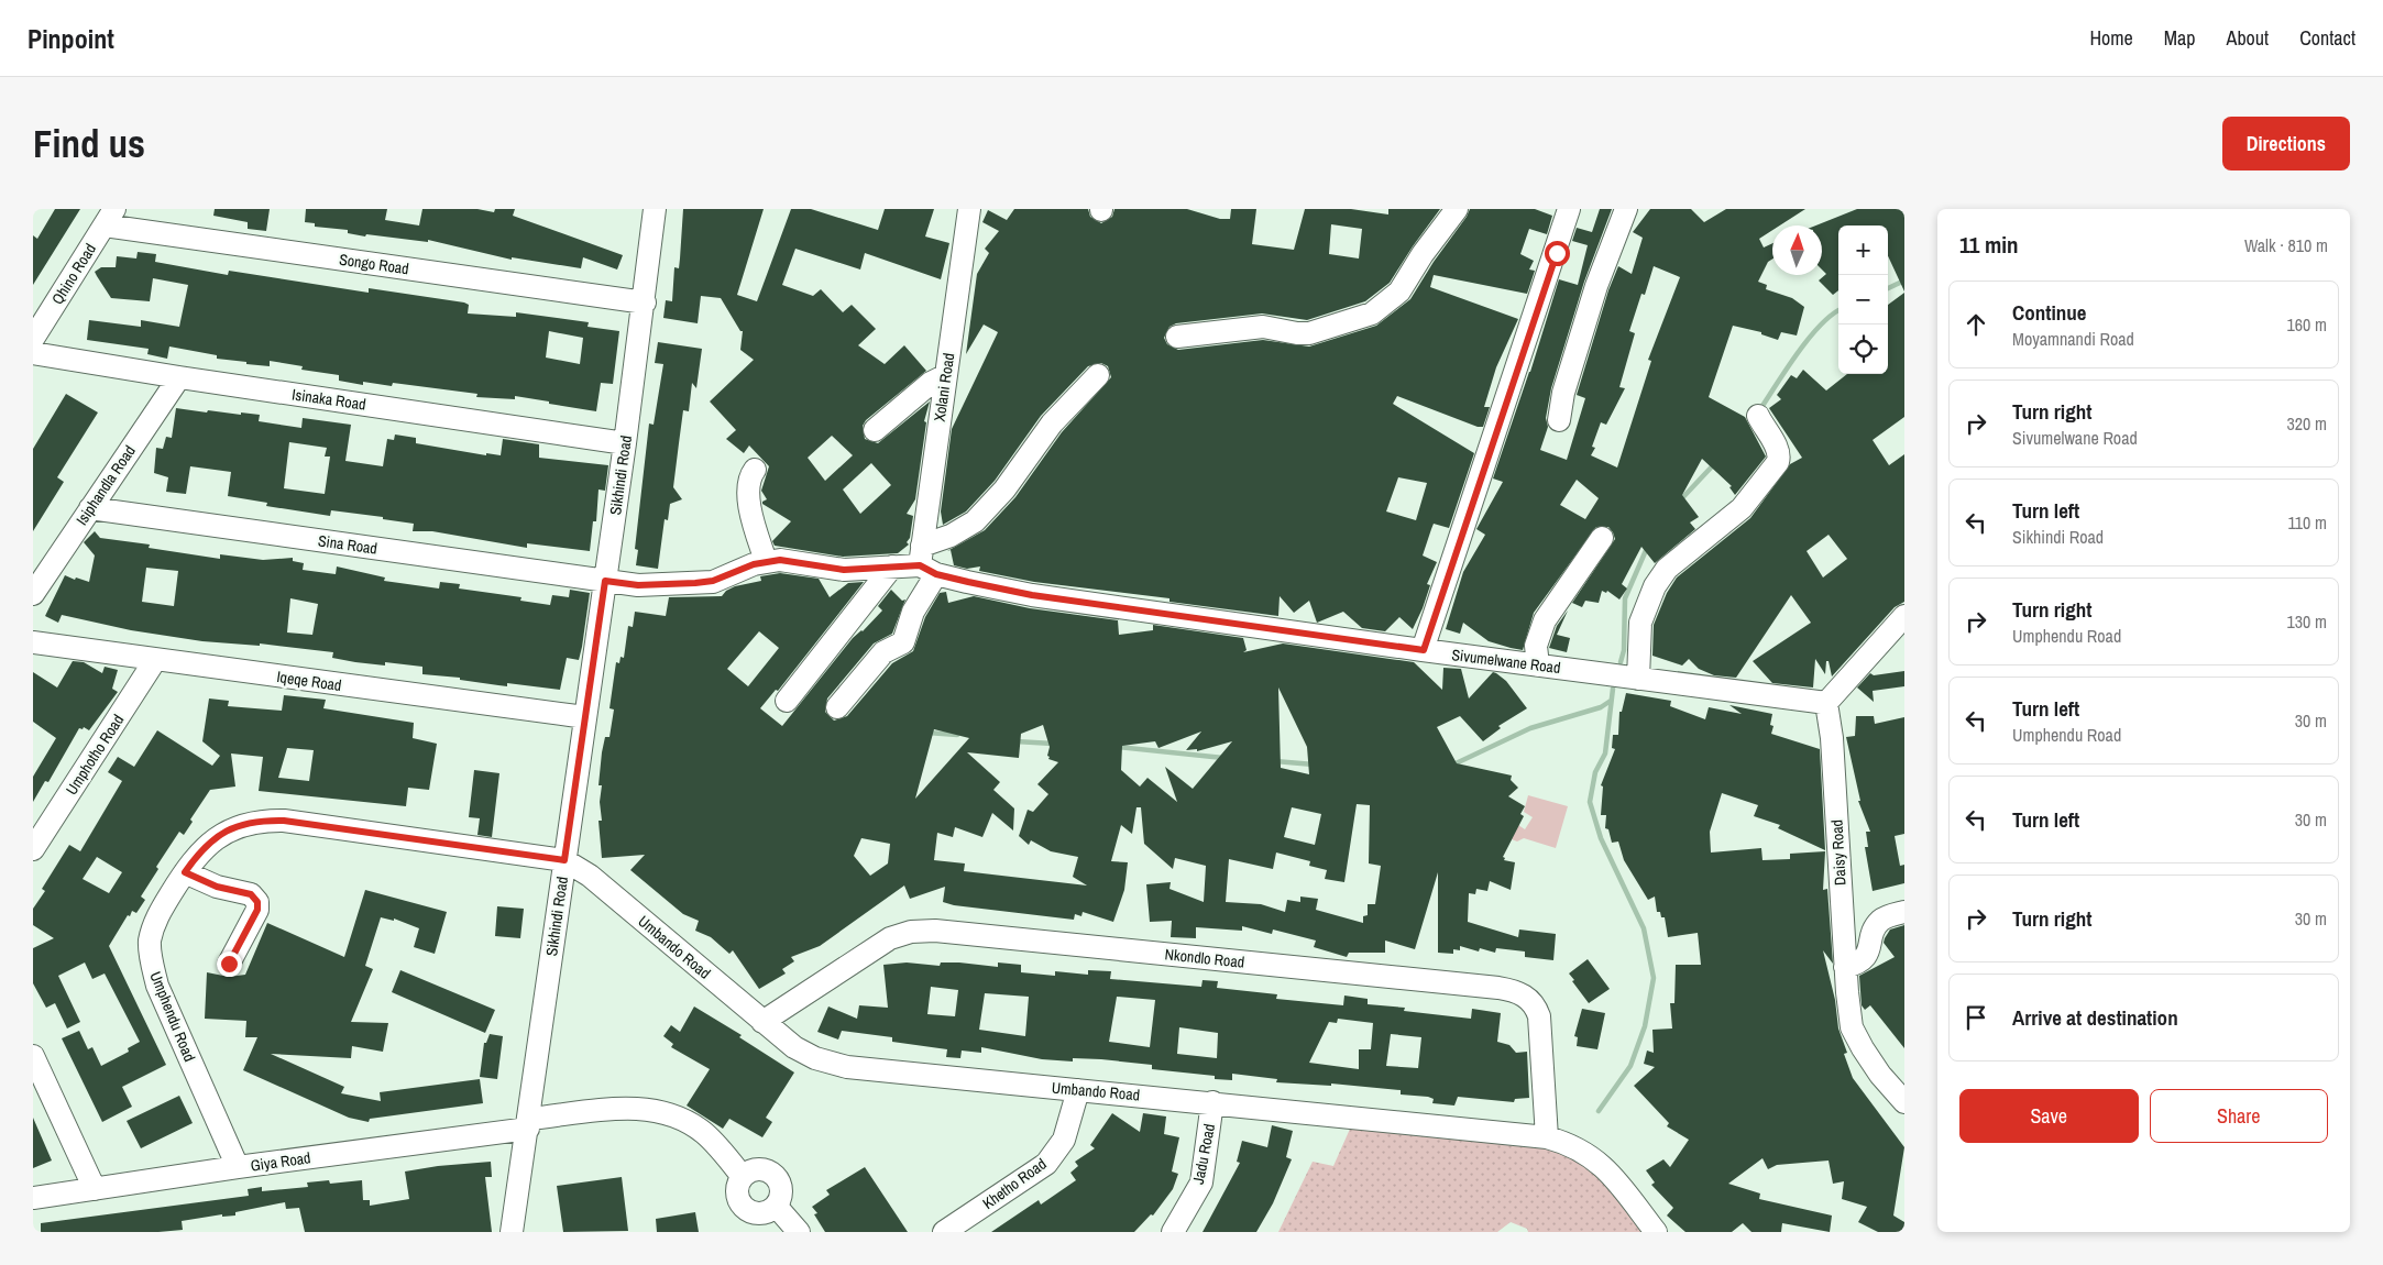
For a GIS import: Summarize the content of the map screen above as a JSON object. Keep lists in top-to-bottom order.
{
  "streets": {
    "street": [
      "Songo Road",
      "Qhino Road",
      "Xolani Road",
      "Isinaka Road",
      "Sikhindi Road",
      "Isiphandla Road",
      "Sina Road",
      "Sivumelwane Road",
      "Iqeqe Road",
      "Umphotho Road",
      "Daisy Road",
      "Umbando Road",
      "Nkondlo Road",
      "Umphendu Road",
      "Jadu Road",
      "Giya Road",
      "Khetho Road"
    ]
  },
  "crossings": [
    ["Songo Road", "Qhino Road"],
    ["Songo Road", "Sikhindi Road"],
    ["Xolani Road", "Sivumelwane Road"],
    ["Isinaka Road", "Sikhindi Road"],
    ["Isinaka Road", "Isiphandla Road"],
    ["Sikhindi Road", "Sina Road"],
    ["Sikhindi Road", "Sivumelwane Road"],
    ["Sikhindi Road", "Iqeqe Road"],
    ["Sikhindi Road", "Umbando Road"],
    ["Sikhindi Road", "Umphendu Road"],
    ["Sikhindi Road", "Giya Road"],
    ["Isiphandla Road", "Sina Road"],
    ["Sina Road", "Sivumelwane Road"],
    ["Sivumelwane Road", "Daisy Road"],
    ["Iqeqe Road", "Umphotho Road"],
    ["Umbando Road", "Nkondlo Road"],
    ["Umbando Road", "Umphendu Road"],
    ["Umbando Road", "Jadu Road"],
    ["Umbando Road", "Khetho Road"],
    ["Umphendu Road", "Giya Road"]
  ],
  "north": "top",
  "page": {
    "header": "Pinpoint",
    "nav": [
      "Home",
      "Map",
      "About",
      "Contact"
    ],
    "buttons": [
      "Directions",
      ["Save", "Share"]
    ],
    "title": "Find us",
    "heading": ["11 min", "Walk · 810 m"],
    "map_buttons": ["+", "−"],
    "list": [
      ["Continue", "Moyamnandi Road", "160 m"],
      ["Turn right", "Sivumelwane Road", "320 m"],
      ["Turn left", "Sikhindi Road", "110 m"],
      ["Turn right", "Umphendu Road", "130 m"],
      ["Turn left", "Umphendu Road", "30 m"],
      ["Turn left", "30 m"],
      ["Turn right", "30 m"],
      "Arrive at destination"
    ]
  }
}
